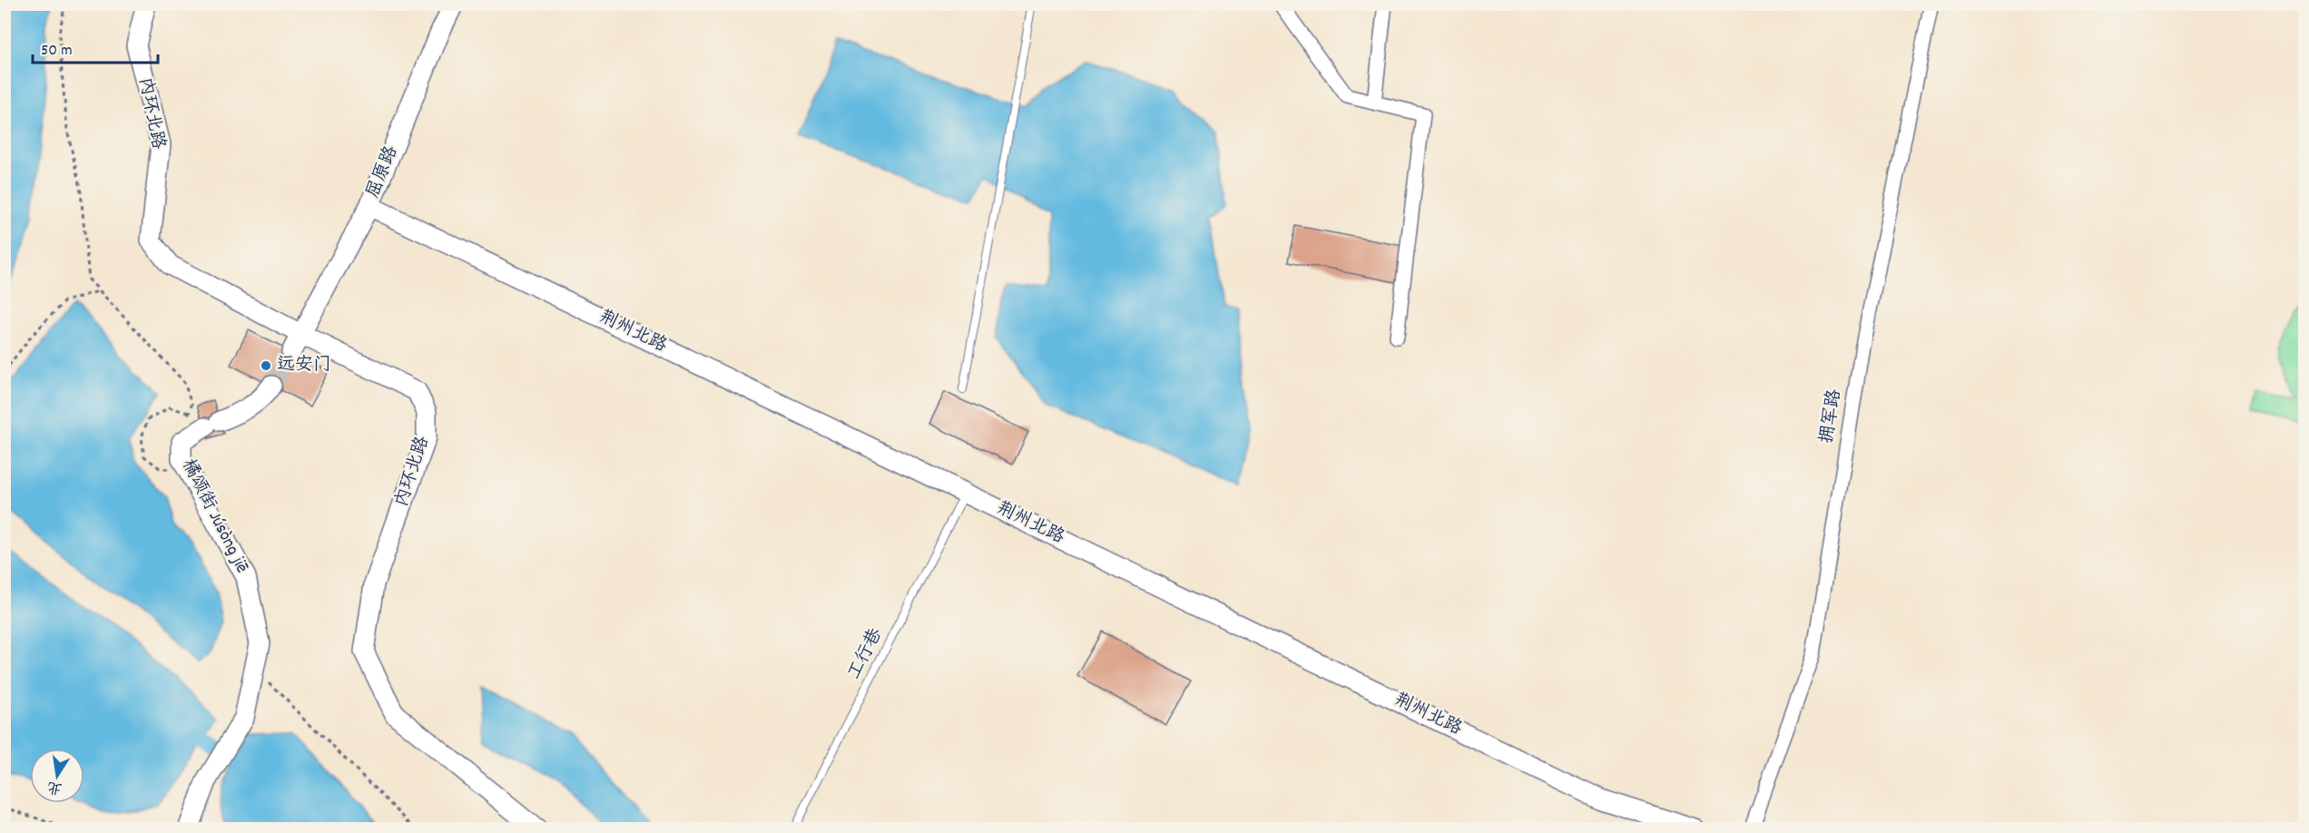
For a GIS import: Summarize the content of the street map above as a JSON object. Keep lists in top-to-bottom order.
{
  "streets": {
    "street": [
      "内环北路",
      "屈原路",
      "荆州北路",
      "拥军路",
      "橘颂街 Júsòng jiē"
    ],
    "lane": ["工行巷"]
  },
  "crossings": [
    ["内环北路", "屈原路"],
    ["屈原路", "荆州北路"],
    ["荆州北路", "工行巷"]
  ],
  "places": ["远安门"],
  "scale_bar": "50 m",
  "north": "bottom"
}
